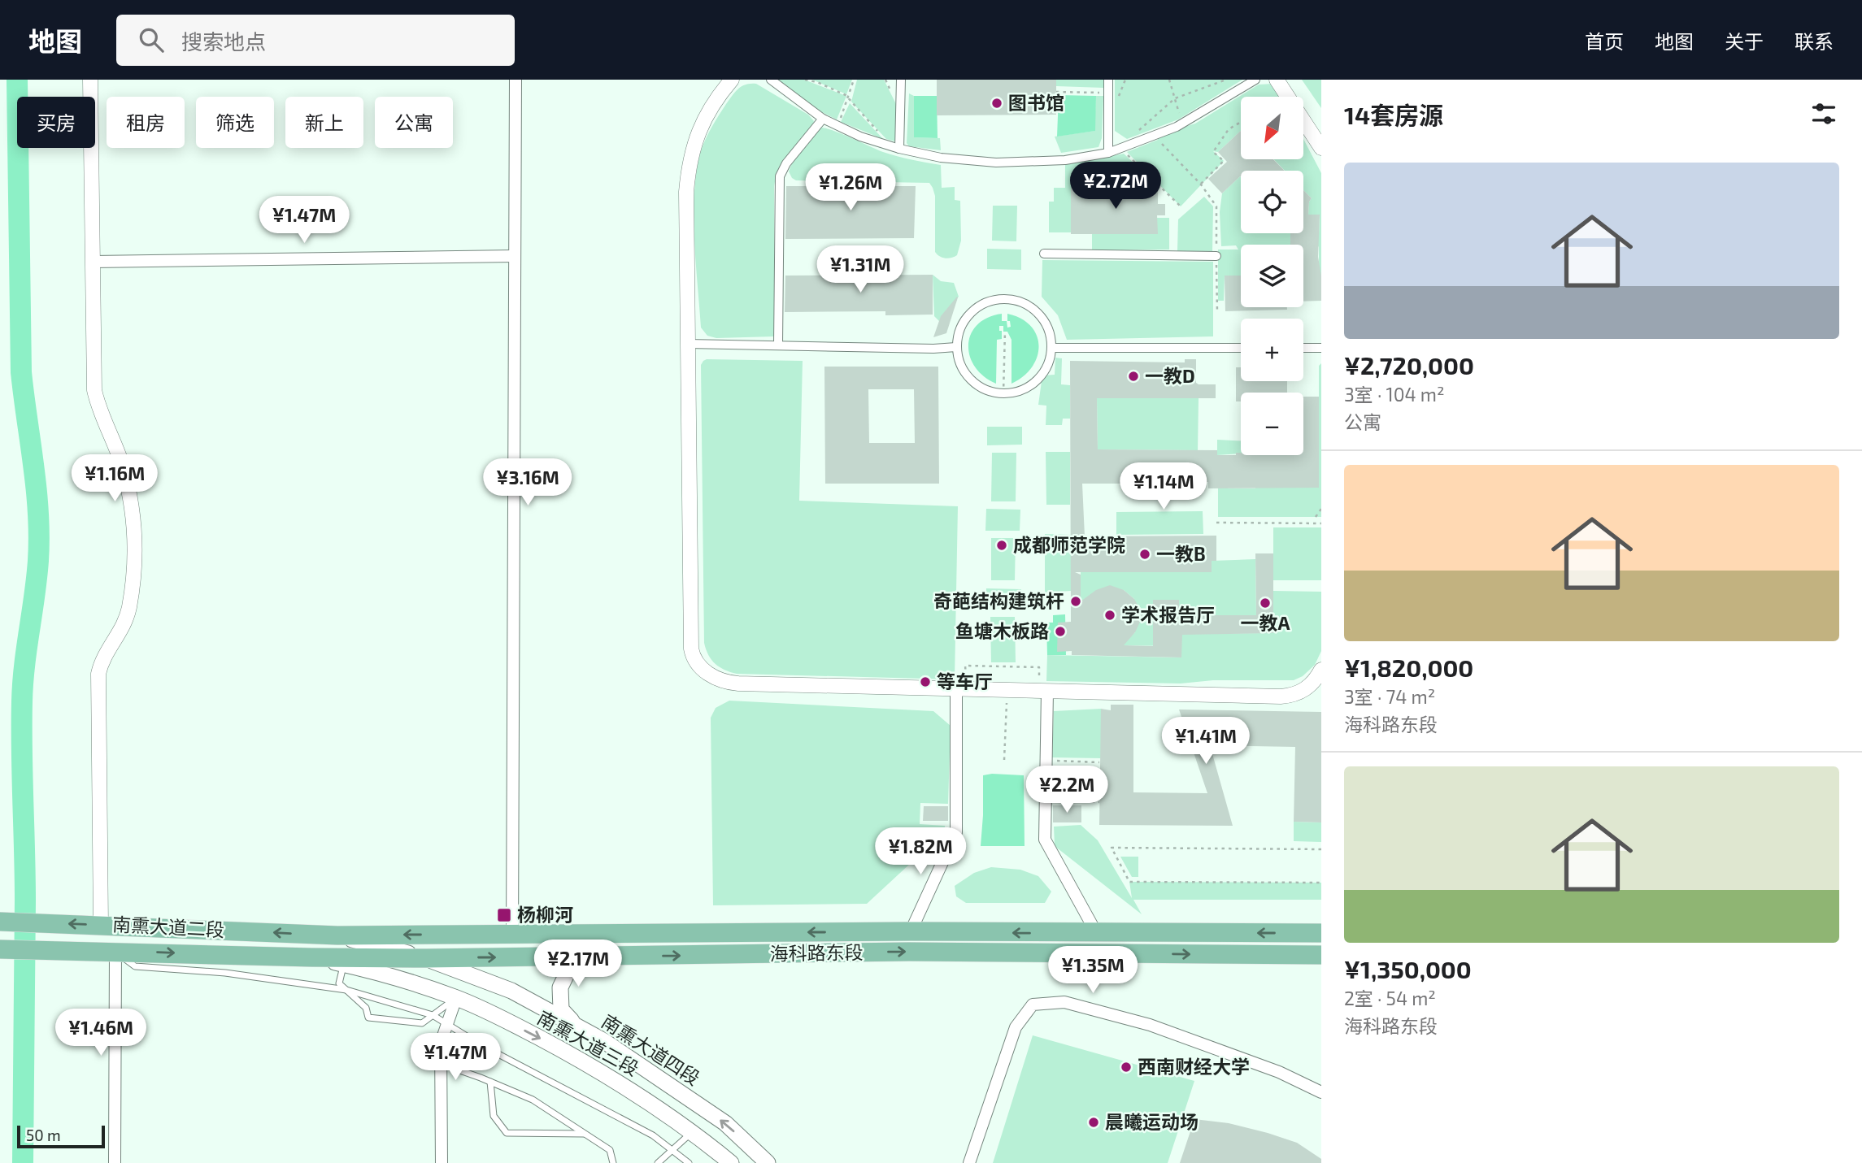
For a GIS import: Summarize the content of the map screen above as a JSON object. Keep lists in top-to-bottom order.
{
  "streets": {
    "main road": [
      "南熏大道二段",
      "海科路东段",
      "南熏大道三段",
      "南熏大道四段"
    ]
  },
  "crossings": [
    ["南熏大道二段", "海科路东段"],
    ["南熏大道二段", "南熏大道三段"],
    ["南熏大道二段", "南熏大道四段"],
    ["海科路东段", "南熏大道三段"],
    ["海科路东段", "南熏大道四段"]
  ],
  "one_way": ["南熏大道三段", "南熏大道四段"],
  "places": {
    "other": [
      "图书馆",
      "一教D",
      "成都师范学院",
      "一教B",
      "奇葩结构建筑杆",
      "一教A",
      "学术报告厅",
      "鱼塘木板路",
      "等车厅",
      "西南财经大学",
      "晨曦运动场"
    ],
    "transit": ["杨柳河"]
  },
  "scale_bar": "50 m",
  "north": "bottom left",
  "page": {
    "header": "地图",
    "search": "搜索地点",
    "nav": [
      "首页",
      "地图",
      "关于",
      "联系"
    ],
    "heading": "14套房源",
    "map_buttons": ["+", "−"],
    "chip": [
      "买房",
      "租房",
      "筛选",
      "新上",
      "公寓"
    ],
    "list": [
      {
        "name": "¥2,720,000",
        "note": "3室 · 104 m² · 公寓"
      },
      {
        "name": "¥1,820,000",
        "note": "3室 · 74 m² · 海科路东段"
      },
      {
        "name": "¥1,350,000",
        "note": "2室 · 54 m² · 海科路东段"
      }
    ],
    "price": [
      "¥2.72M",
      "¥1.26M",
      "¥1.47M",
      "¥1.31M",
      "¥1.16M",
      "¥3.16M",
      "¥1.14M",
      "¥1.41M",
      "¥2.2M",
      "¥1.82M",
      "¥2.17M",
      "¥1.35M",
      "¥1.46M",
      "¥1.47M"
    ],
    "scale": "50 m"
  }
}
